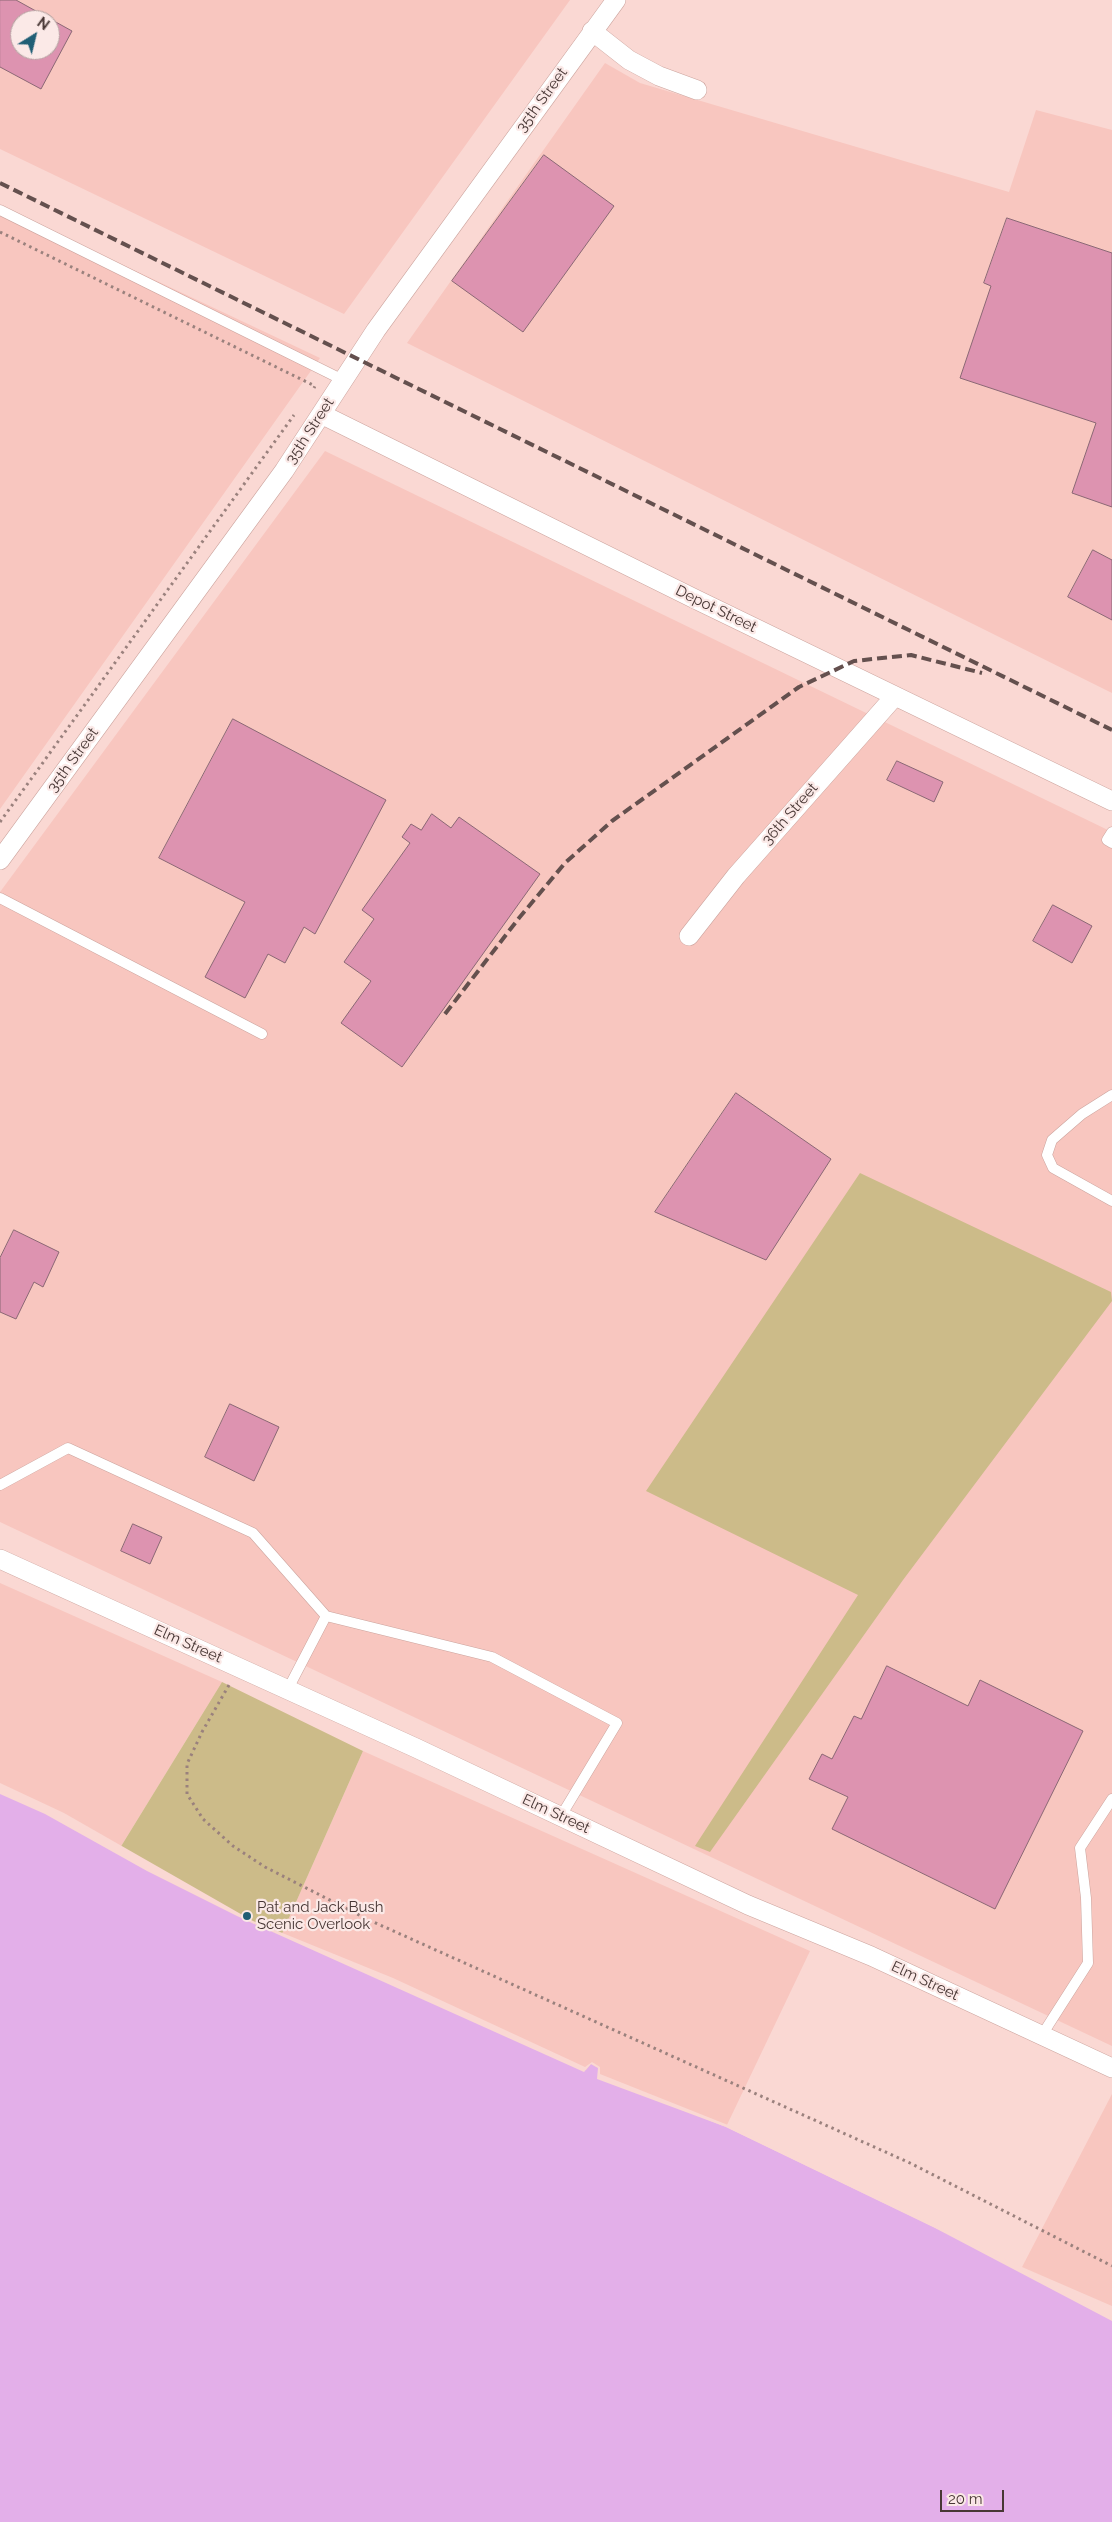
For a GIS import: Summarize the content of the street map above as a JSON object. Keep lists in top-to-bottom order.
{
  "streets": {
    "street": [
      "35th Street",
      "Depot Street",
      "36th Street",
      "Elm Street"
    ]
  },
  "crossings": [
    ["35th Street", "Depot Street"],
    ["Depot Street", "36th Street"]
  ],
  "places": ["Pat and Jack Bush Scenic Overlook"],
  "scale_bar": "20 m",
  "north": "top right"
}
